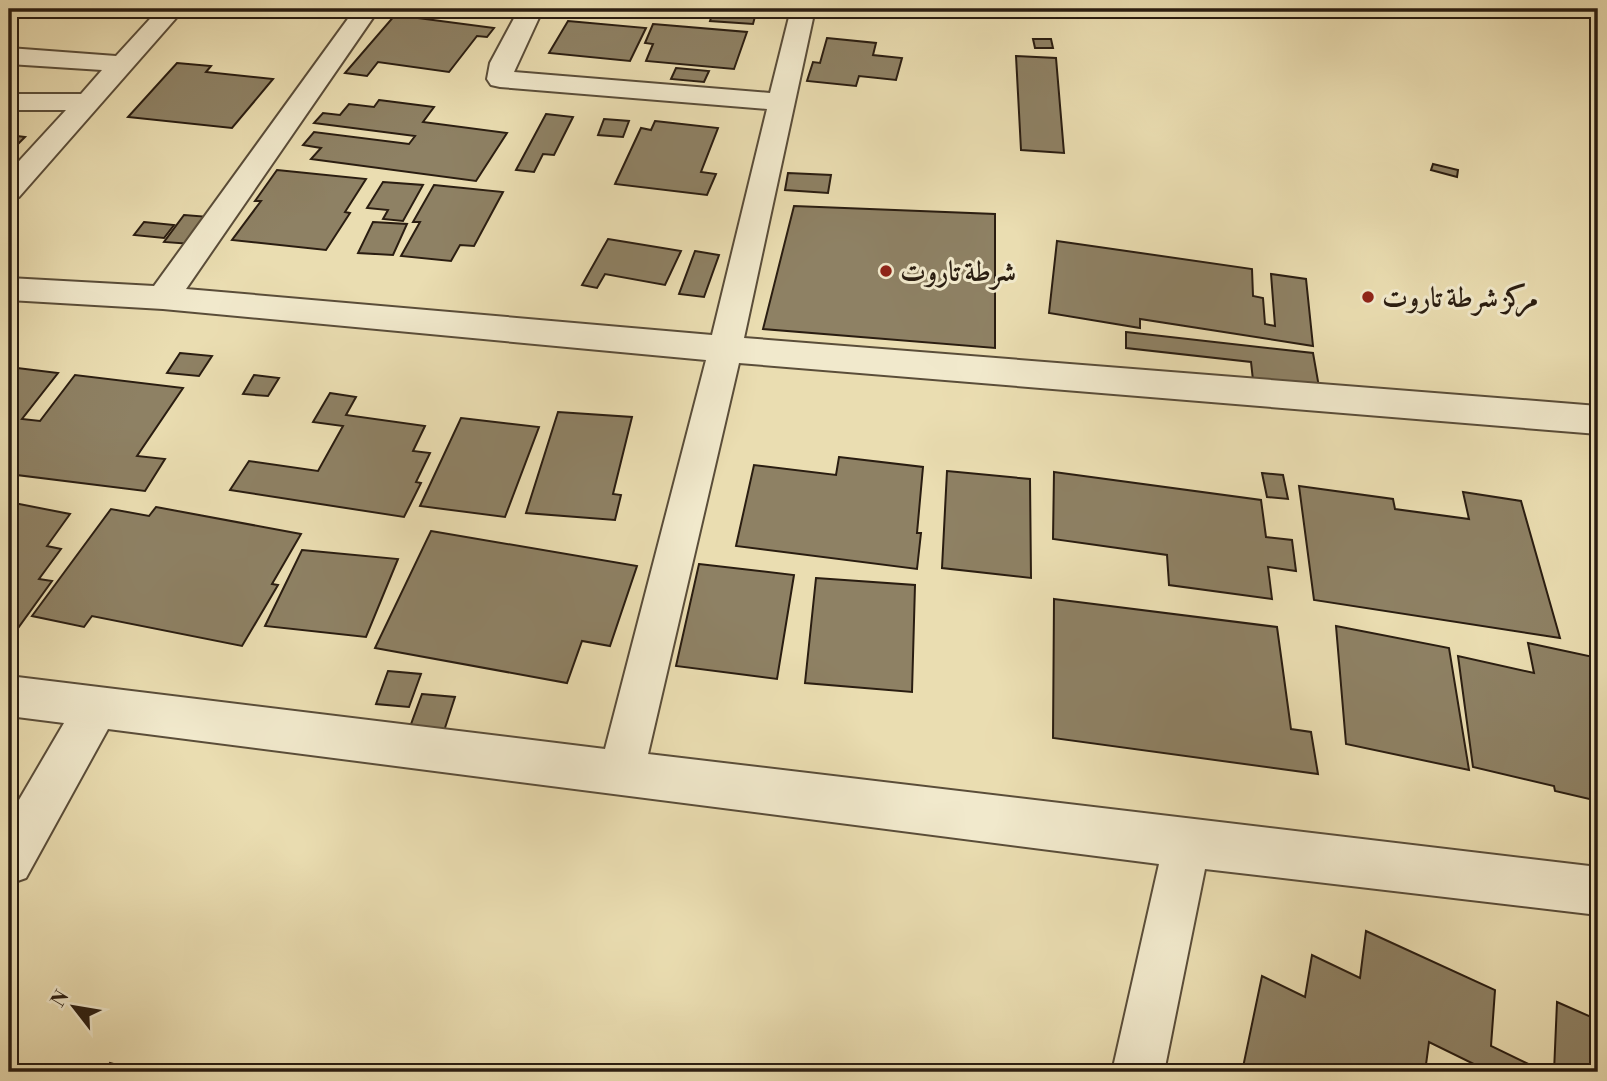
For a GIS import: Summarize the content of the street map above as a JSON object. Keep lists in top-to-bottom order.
{
  "places": ["شرطة تاروت", "مركز شرطة تاروت"],
  "north": "top left"
}
